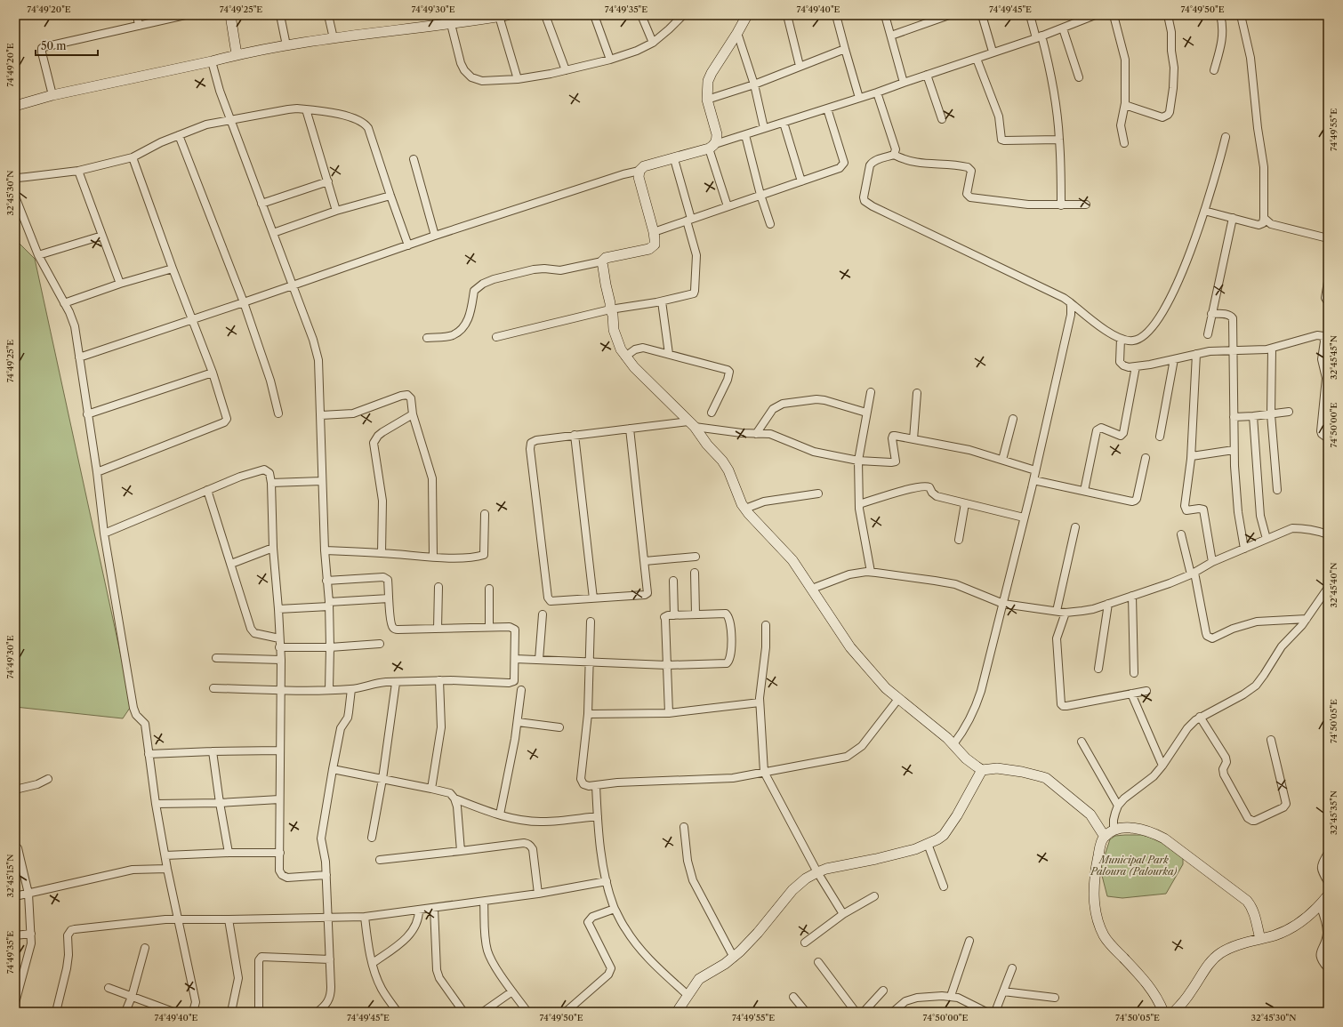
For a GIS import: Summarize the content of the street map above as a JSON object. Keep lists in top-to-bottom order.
{
  "parks": ["Municipal Park Paloura (Palourka)"],
  "scale_bar": "50 m",
  "coordinates": [
    "74°49'20\"E",
    "74°49'25\"E",
    "74°49'30\"E",
    "74°49'35\"E",
    "74°49'40\"E",
    "74°49'45\"E",
    "74°49'50\"E",
    "74°49'55\"E",
    "32°45'30\"N",
    "32°45'45\"N",
    "74°50'00\"E",
    "32°45'40\"N",
    "74°50'05\"E",
    "32°45'35\"N",
    "32°45'15\"N"
  ]
}
